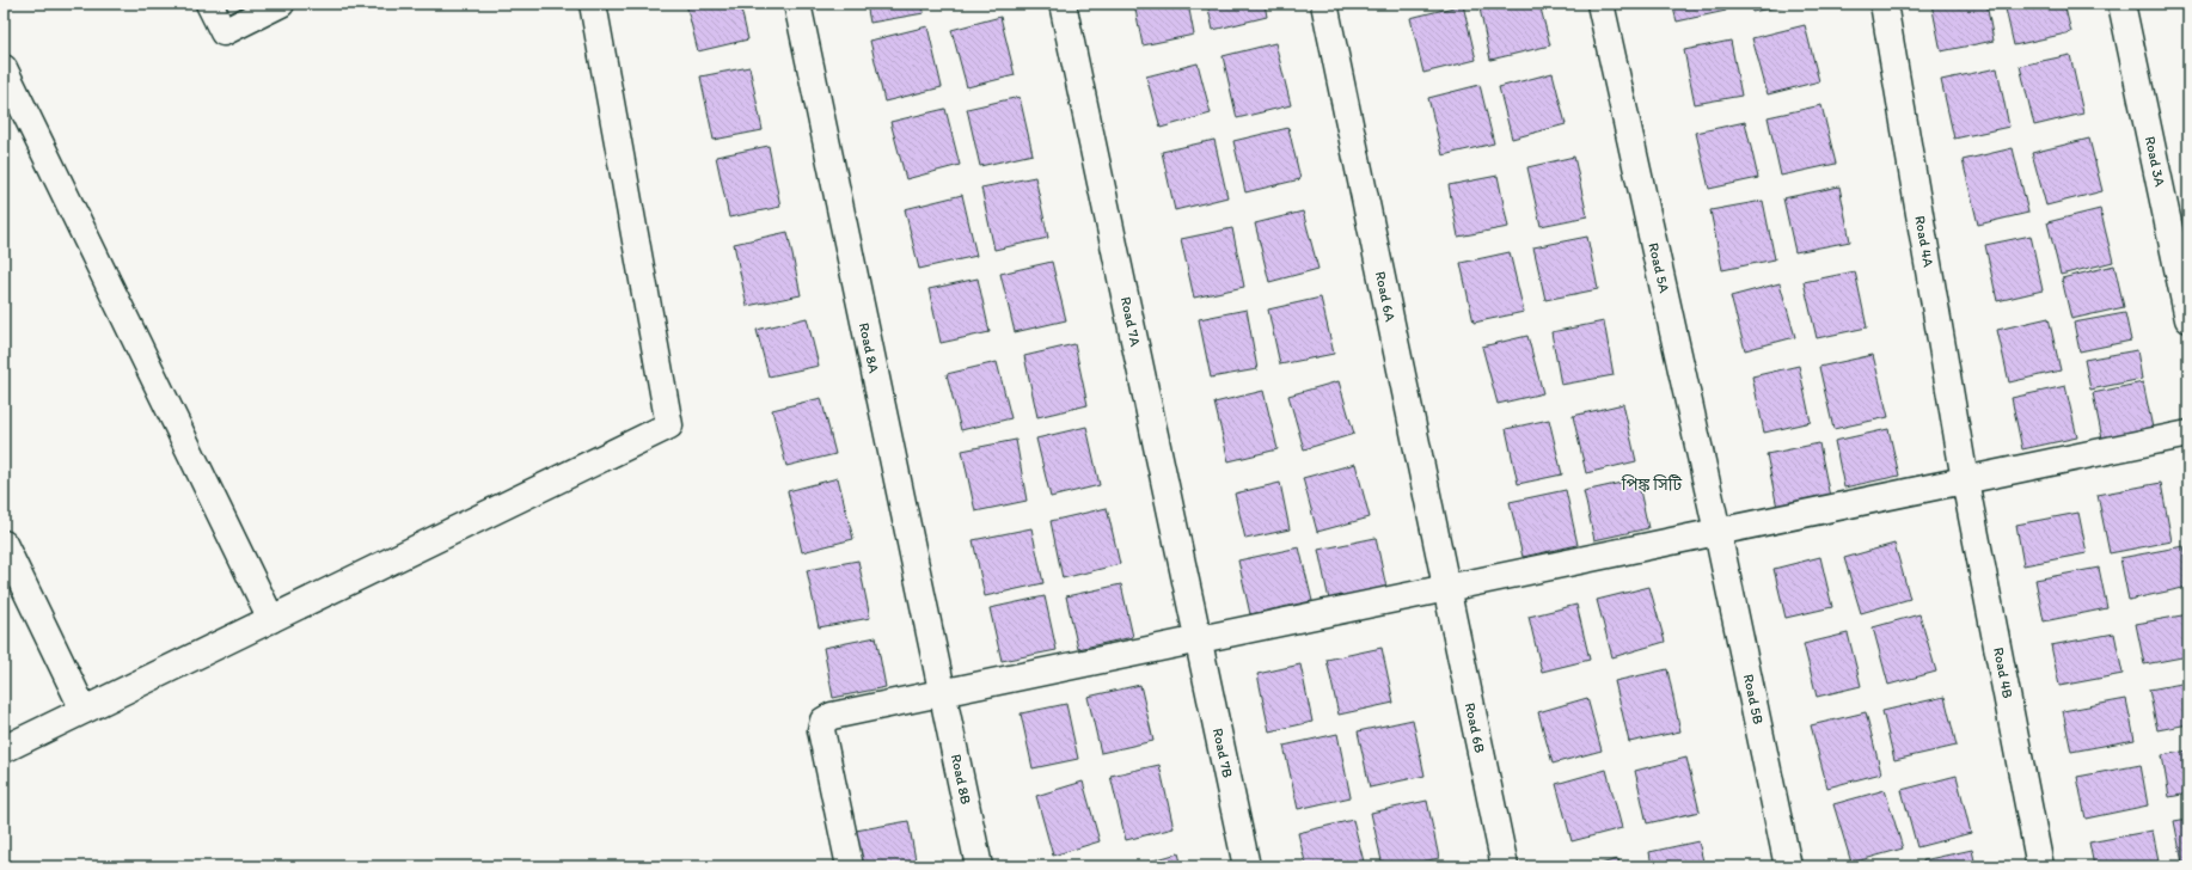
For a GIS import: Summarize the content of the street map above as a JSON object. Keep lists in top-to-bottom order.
{
  "streets": {
    "street": [
      "Road 3A",
      "Road 4A",
      "Road 5A",
      "Road 6A",
      "Road 7A",
      "Road 8A",
      "Road 4B",
      "Road 5B",
      "Road 6B",
      "Road 7B",
      "Road 8B"
    ]
  },
  "crossings": [
    ["Road 4A", "Road 4B"],
    ["Road 5A", "Road 5B"],
    ["Road 6A", "Road 6B"],
    ["Road 7A", "Road 7B"],
    ["Road 8A", "Road 8B"]
  ],
  "districts": ["পিঙ্ক সিটি"]
}
